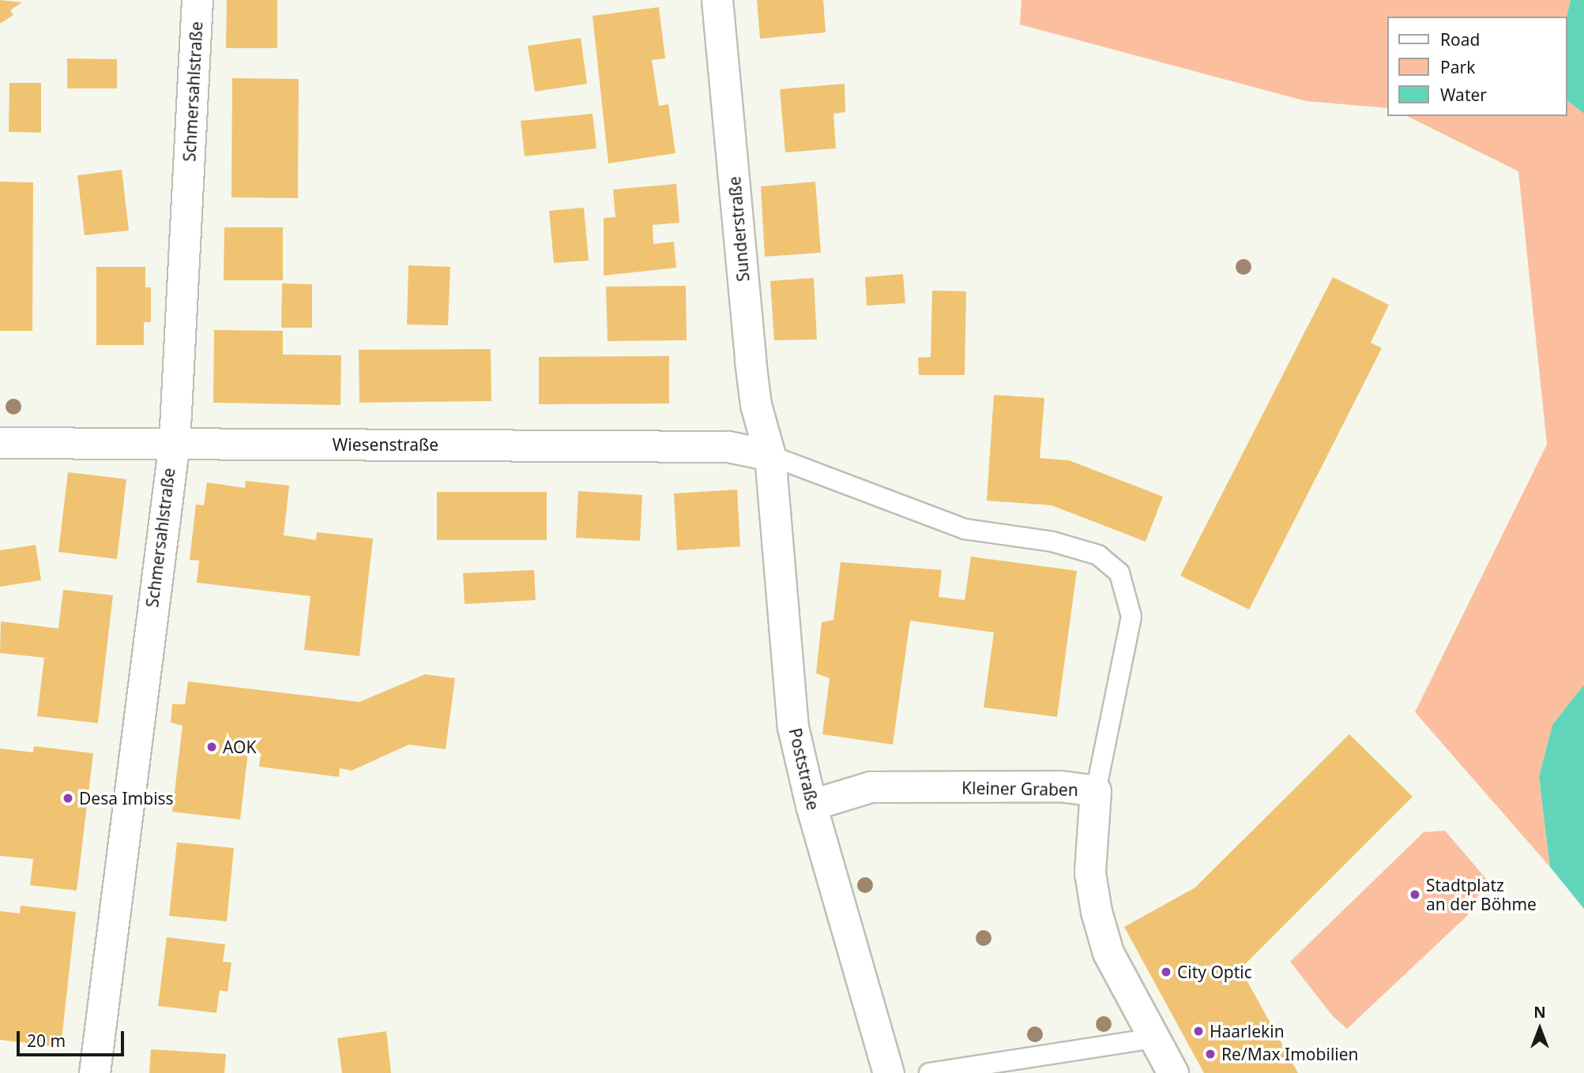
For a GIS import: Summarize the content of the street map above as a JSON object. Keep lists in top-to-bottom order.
{
  "streets": {
    "street": [
      "Schmersahlstraße",
      "Sunderstraße",
      "Wiesenstraße",
      "Poststraße",
      "Kleiner Graben"
    ]
  },
  "crossings": [
    ["Schmersahlstraße", "Wiesenstraße"],
    ["Sunderstraße", "Wiesenstraße"],
    ["Sunderstraße", "Poststraße"],
    ["Wiesenstraße", "Poststraße"],
    ["Poststraße", "Kleiner Graben"]
  ],
  "places": [
    "AOK",
    "Desa Imbiss",
    "Stadtplatz an der Böhme",
    "City Optic",
    "Haarlekin",
    "Re/Max Imobilien"
  ],
  "legend": ["Road", "Park", "Water"],
  "scale_bar": "20 m",
  "north": "top"
}
